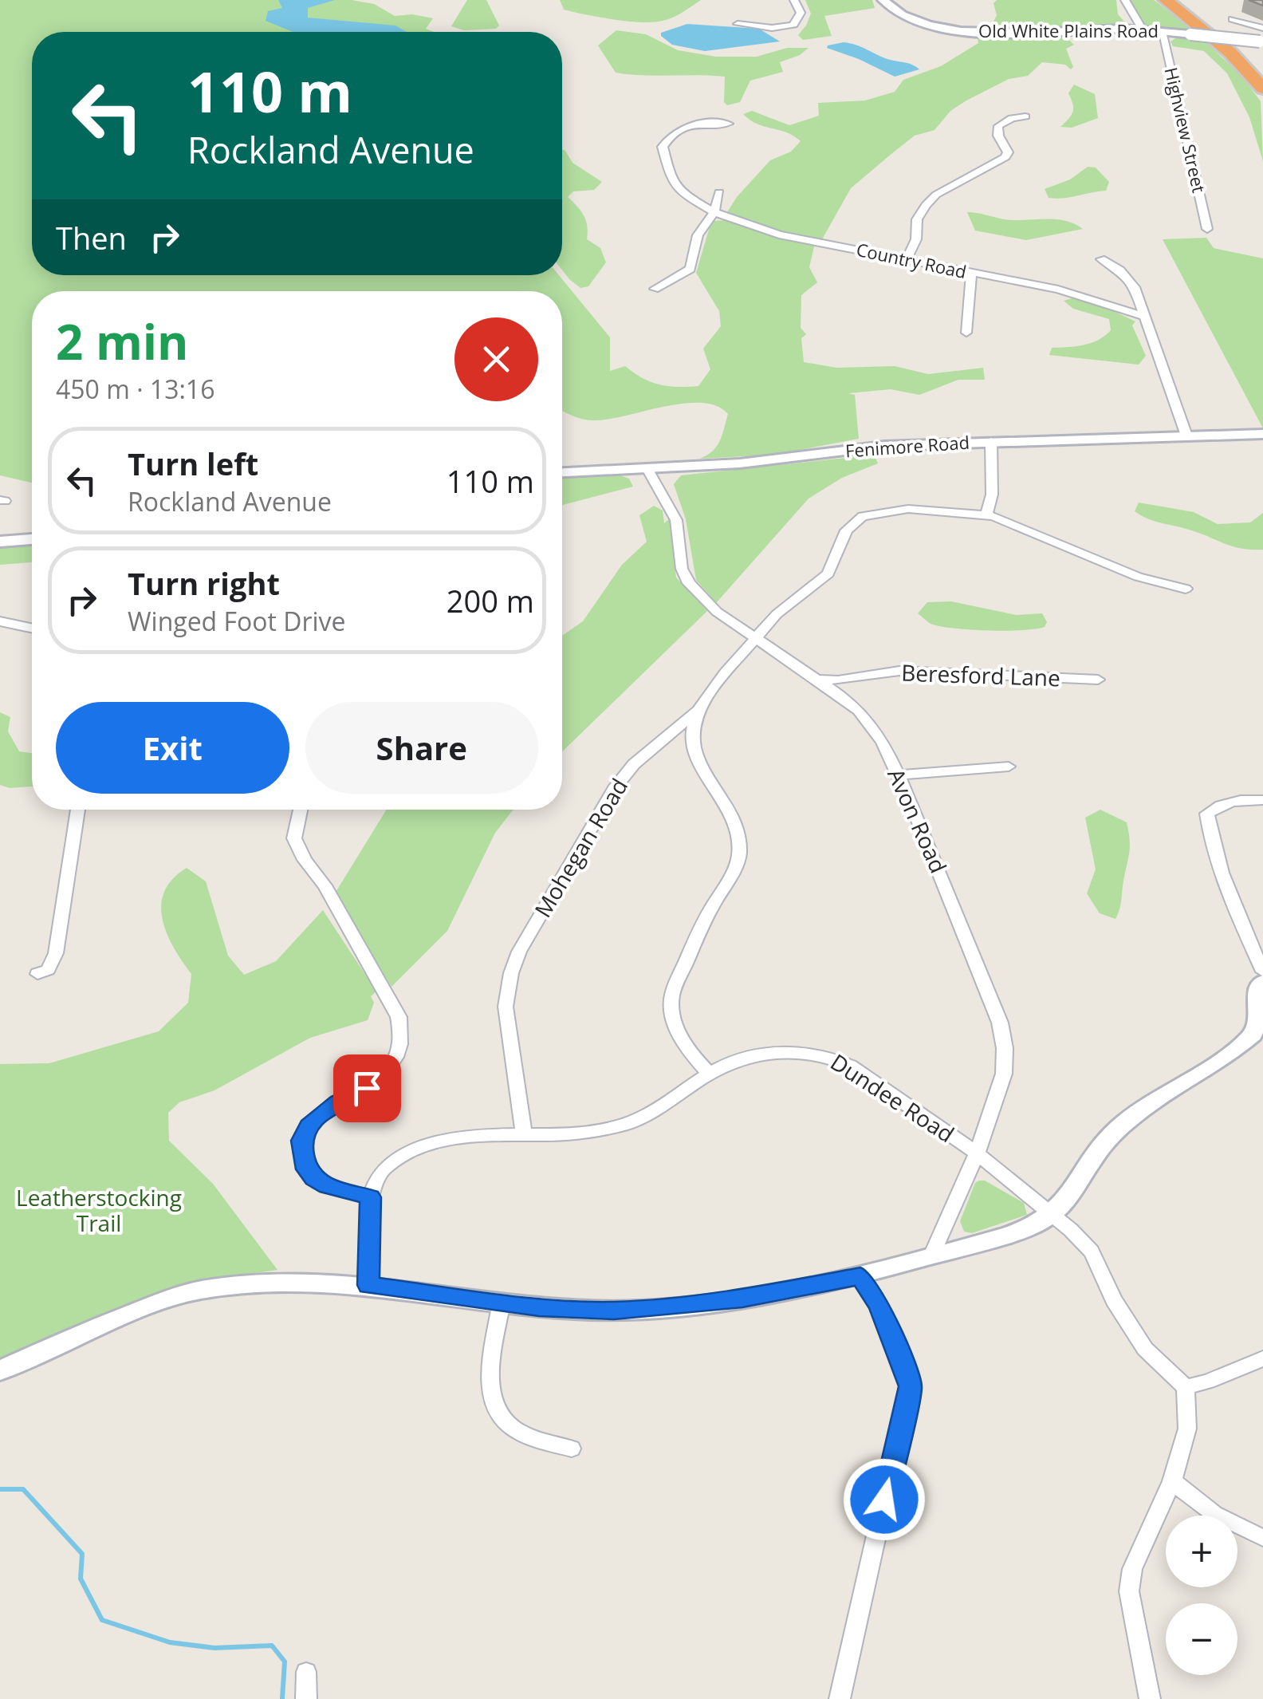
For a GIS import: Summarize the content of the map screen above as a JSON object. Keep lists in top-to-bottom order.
{
  "streets": {
    "street": [
      "Old White Plains Road",
      "Highview Street",
      "Country Road",
      "Fenimore Road",
      "Beresford Lane",
      "Avon Road",
      "Mohegan Road",
      "Dundee Road"
    ]
  },
  "crossings": [
    ["Old White Plains Road", "Highview Street"],
    ["Fenimore Road", "Avon Road"],
    ["Beresford Lane", "Avon Road"],
    ["Avon Road", "Mohegan Road"],
    ["Avon Road", "Dundee Road"],
    ["Mohegan Road", "Dundee Road"]
  ],
  "parks": ["Leatherstocking Trail"],
  "page": {
    "turn": ["110 m", "Rockland Avenue"],
    "then": "Then",
    "heading": ["2 min", "450 m · 13:16"],
    "list": [
      {
        "name": "Turn left",
        "note": "Rockland Avenue",
        "value": "110 m"
      },
      {
        "name": "Turn right",
        "note": "Winged Foot Drive",
        "value": "200 m"
      }
    ],
    "buttons": ["Exit", "Share"],
    "map_buttons": ["+", "−"]
  }
}
